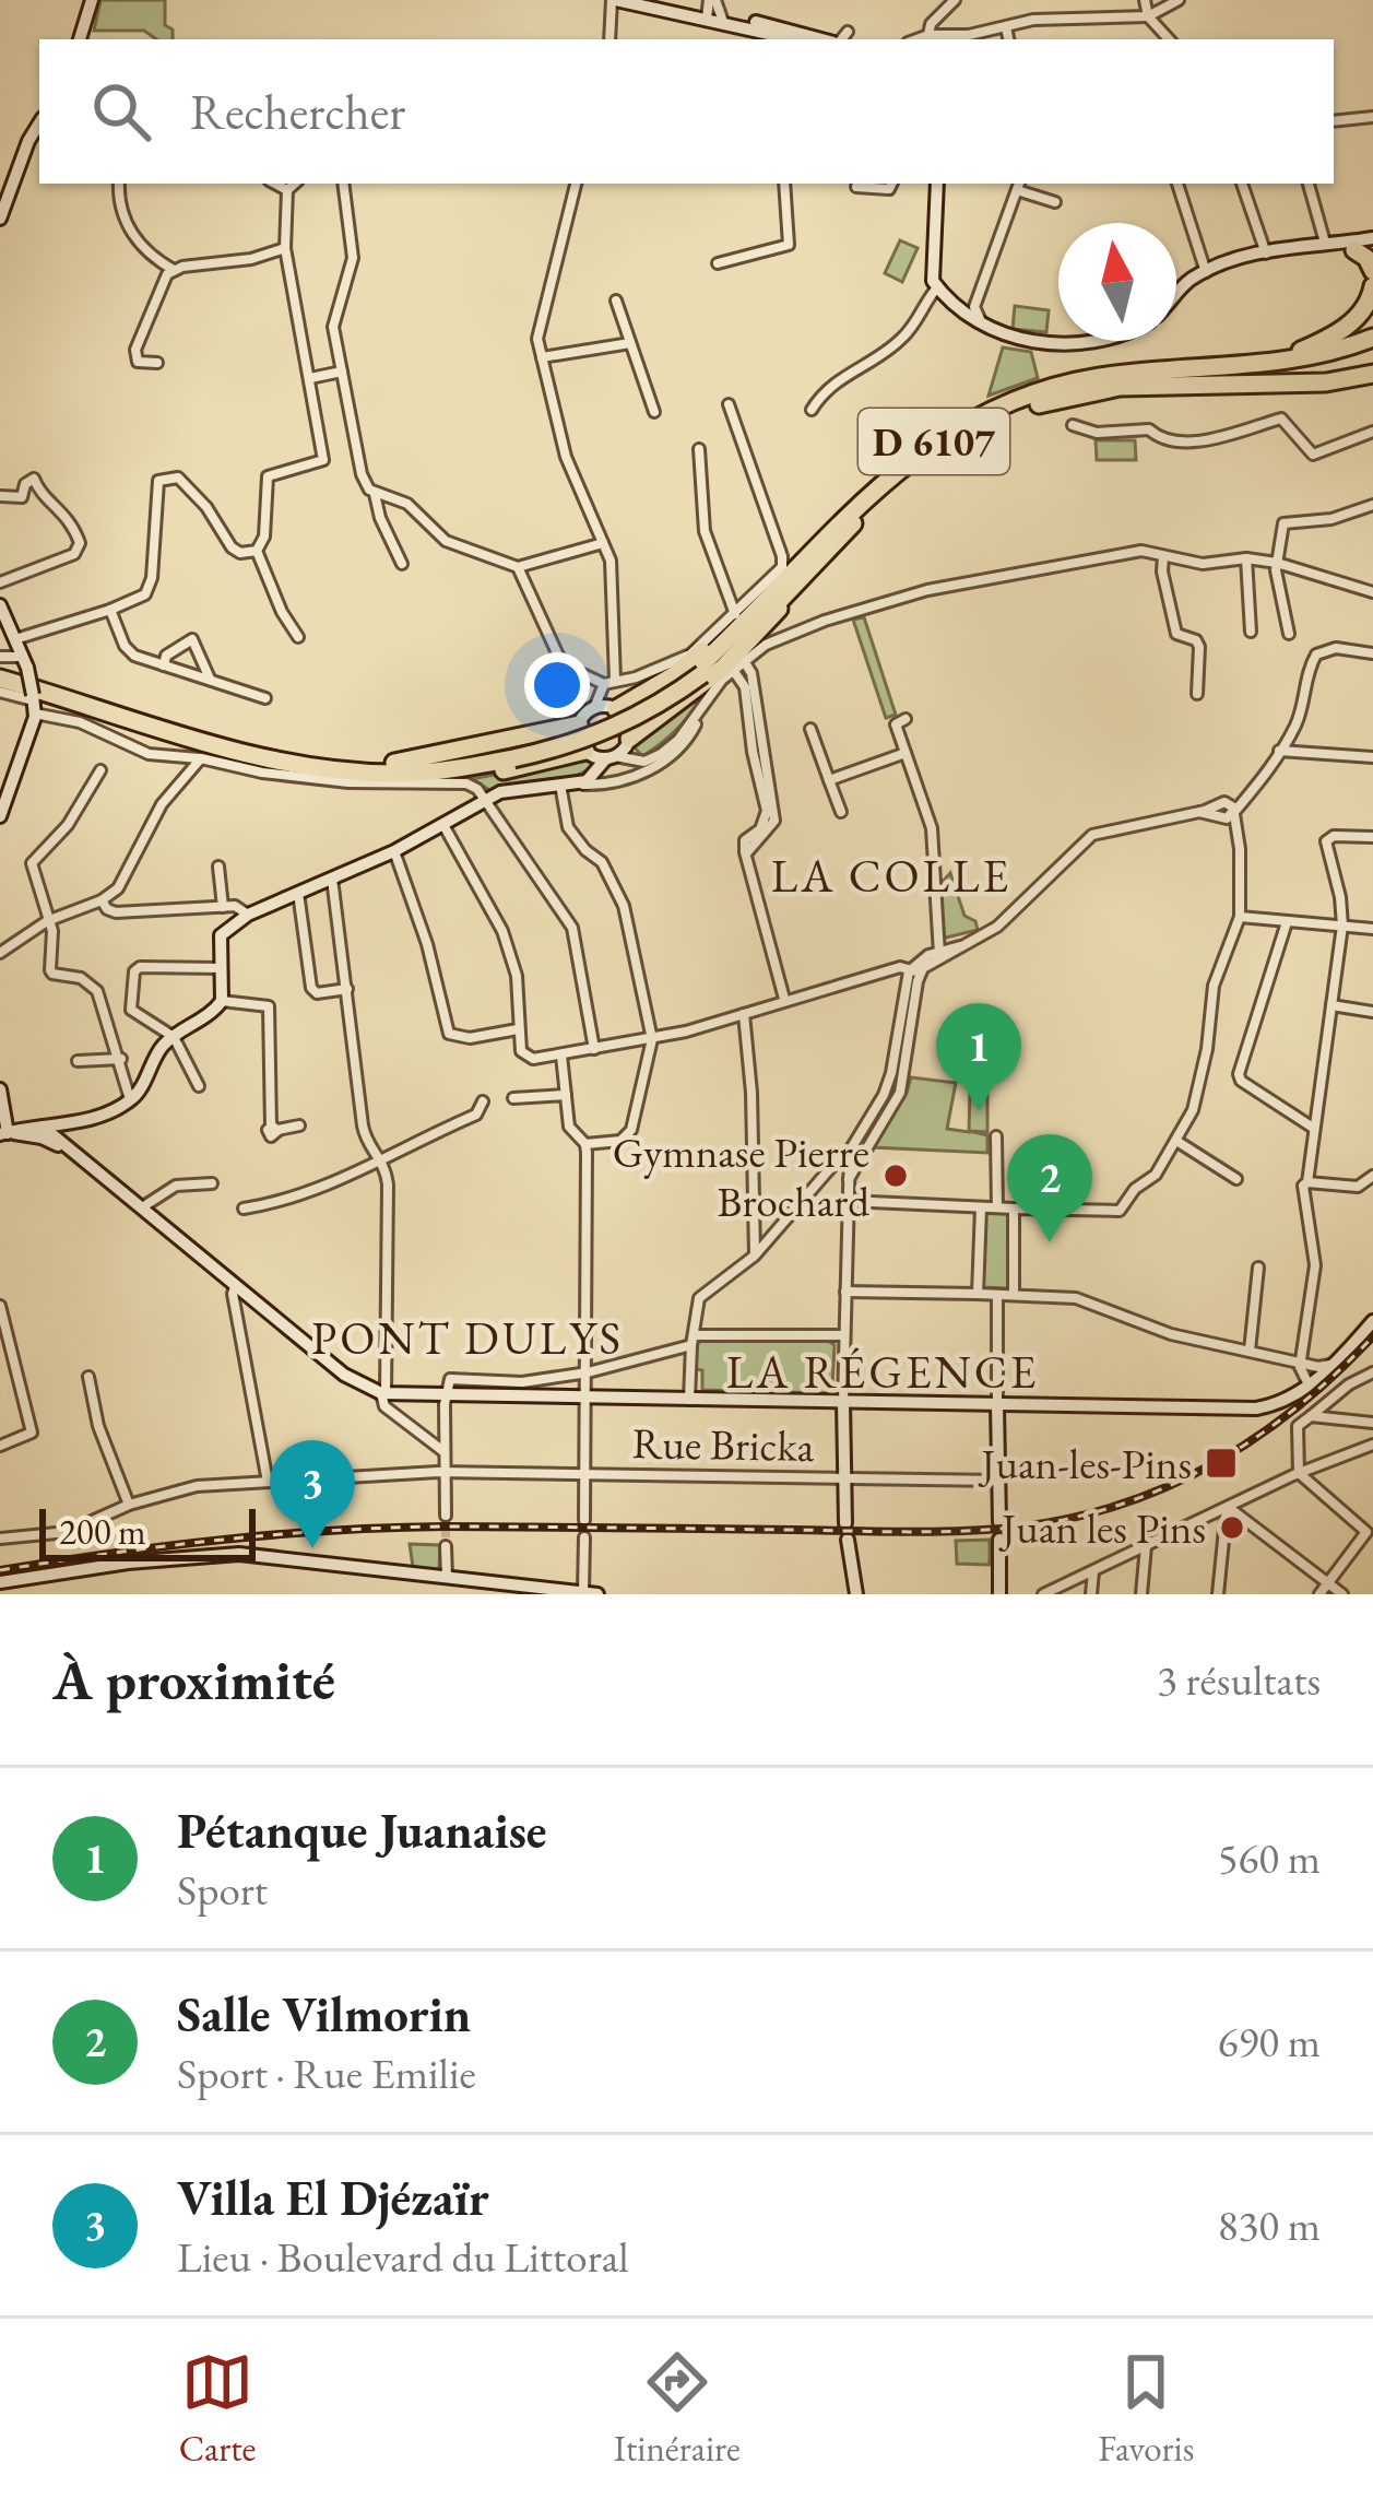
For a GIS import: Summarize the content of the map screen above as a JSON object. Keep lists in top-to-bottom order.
{
  "streets": {
    "highway": ["D 6107"],
    "street": ["Rue Bricka"]
  },
  "districts": ["LA COLLE", "PONT DULYS", "LA RÉGENCE"],
  "places": {
    "other": ["Gymnase Pierre Brochard", "Juan les Pins"],
    "transit": ["Juan-les-Pins"]
  },
  "scale_bar": "200 m",
  "north": "top",
  "page": {
    "search": "Rechercher",
    "pins": ["1", "2", "3"],
    "scale": "200 m",
    "heading": ["À proximité", "3 résultats"],
    "list": [
      {
        "mark": "1",
        "name": "Pétanque Juanaise",
        "note": "Sport",
        "value": "560 m"
      },
      {
        "mark": "2",
        "name": "Salle Vilmorin",
        "note": "Sport · Rue Emilie",
        "value": "690 m"
      },
      {
        "mark": "3",
        "name": "Villa El Djézaïr",
        "note": "Lieu · Boulevard du Littoral",
        "value": "830 m"
      }
    ],
    "nav": ["Carte", "Itinéraire", "Favoris"]
  }
}
